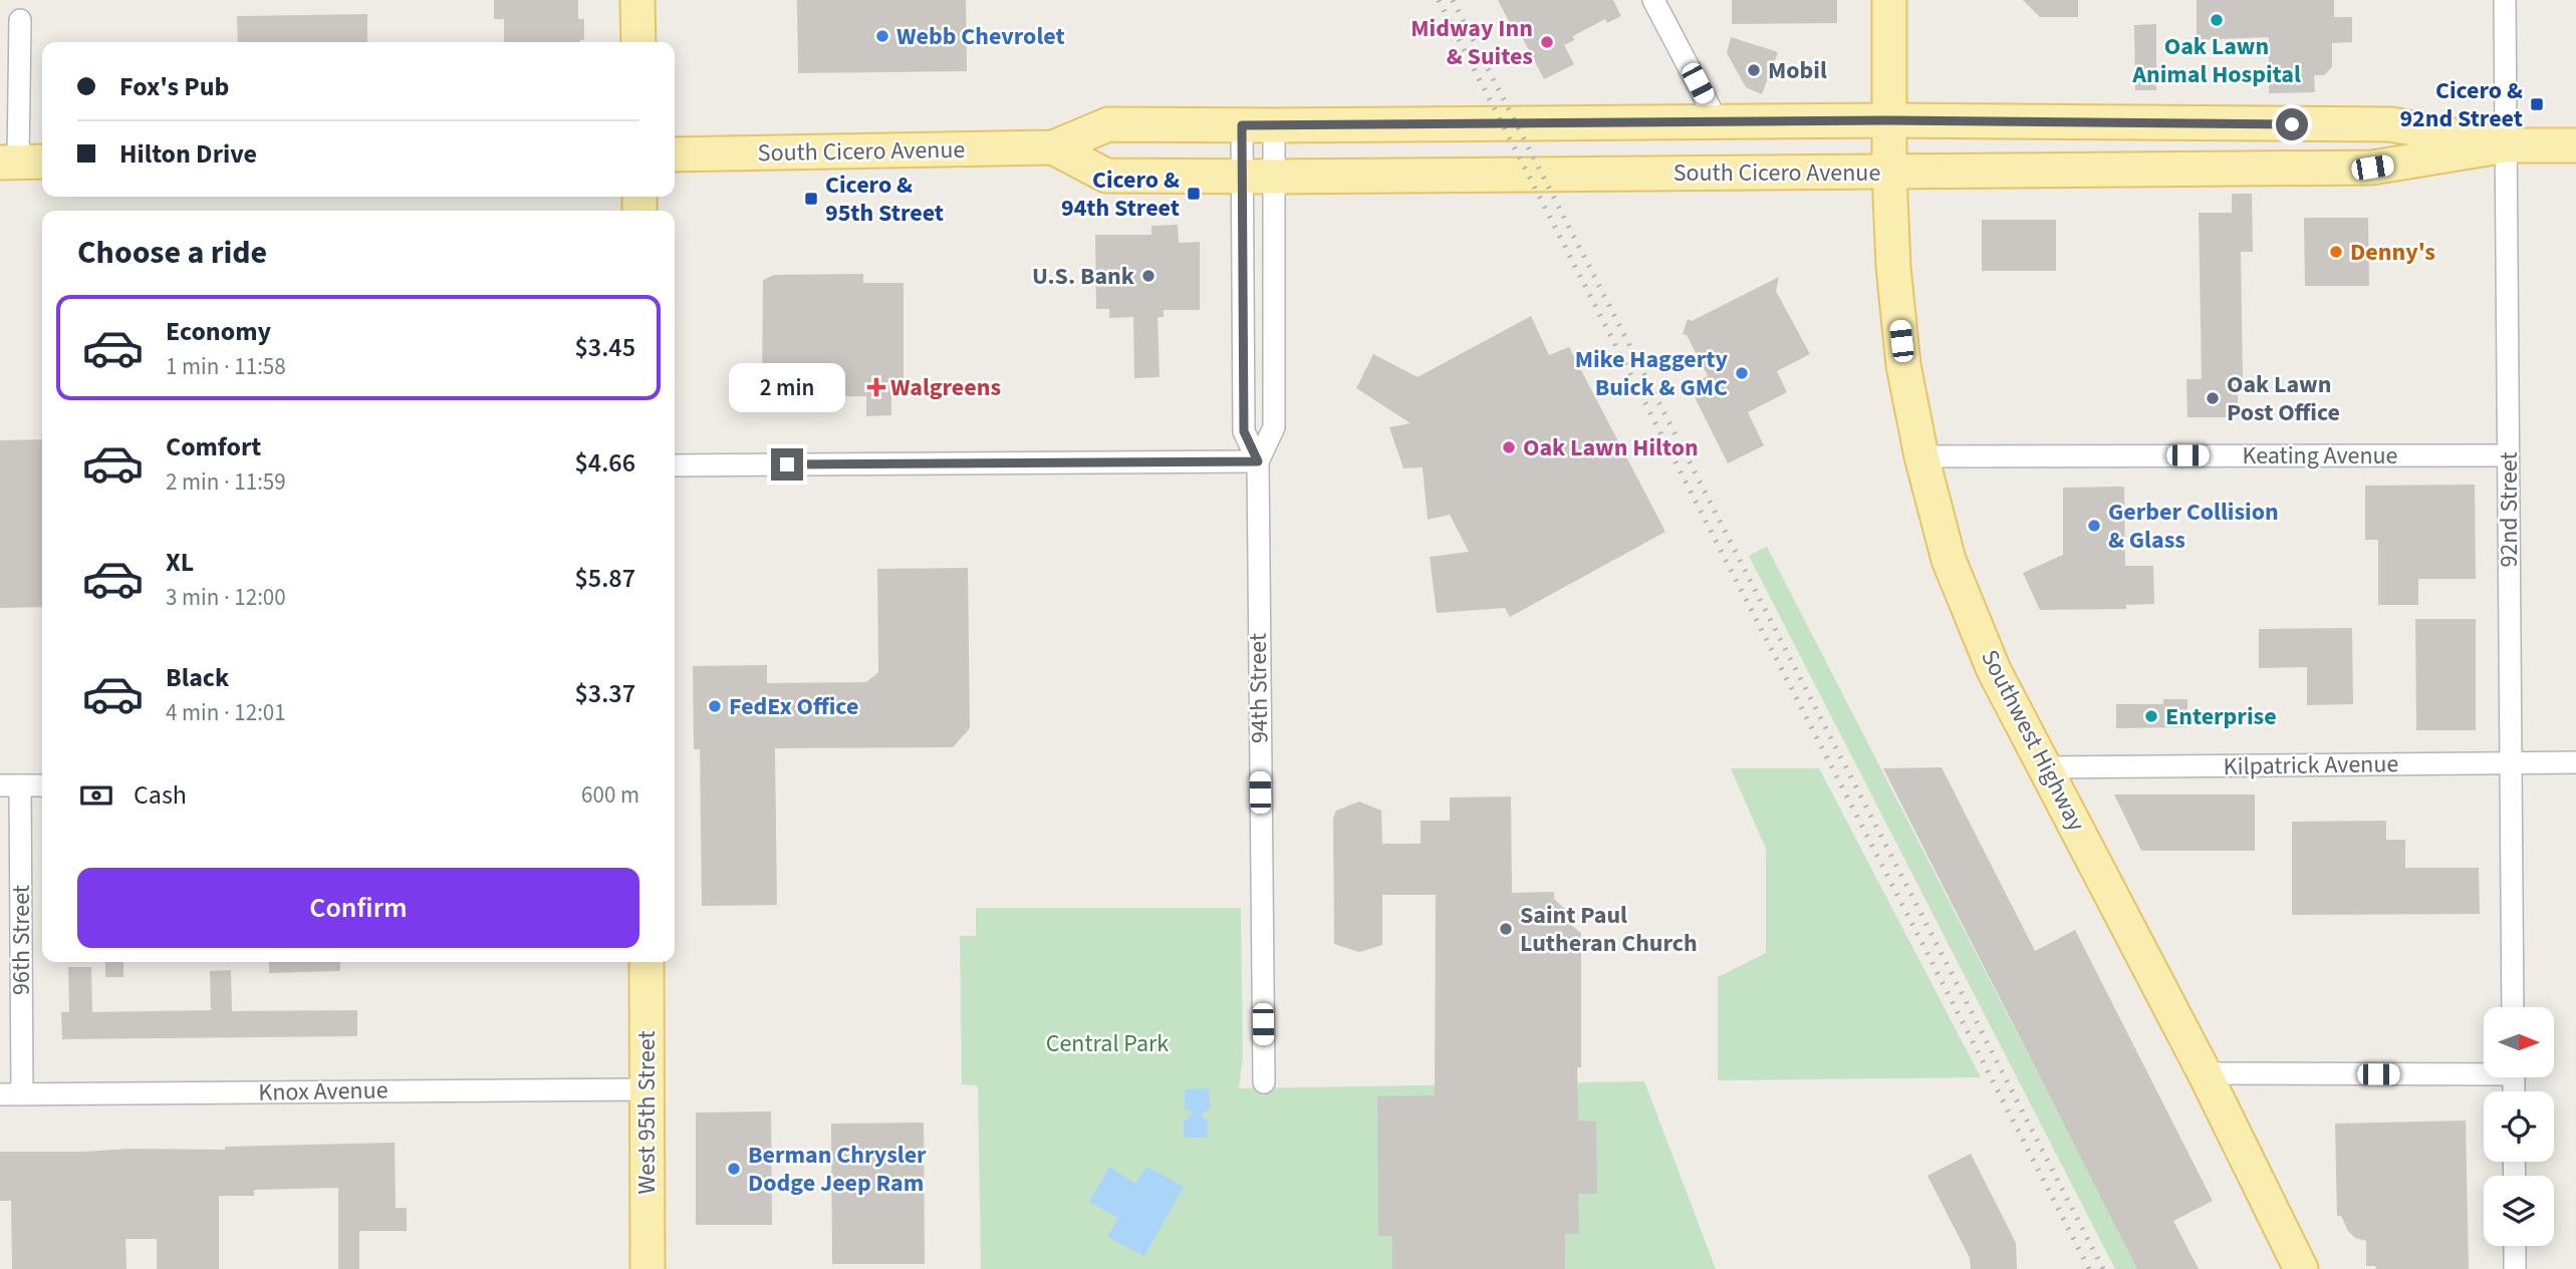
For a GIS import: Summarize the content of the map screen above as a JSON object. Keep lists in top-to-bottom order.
{
  "streets": {
    "main road": ["South Cicero Avenue", "Southwest Highway", "West 95th Street"],
    "street": [
      "Keating Avenue",
      "92nd Street",
      "94th Street",
      "Kilpatrick Avenue",
      "96th Street",
      "Knox Avenue"
    ]
  },
  "crossings": [
    ["South Cicero Avenue", "92nd Street"],
    ["South Cicero Avenue", "94th Street"],
    ["South Cicero Avenue", "Southwest Highway"],
    ["Keating Avenue", "92nd Street"],
    ["Keating Avenue", "Southwest Highway"],
    ["92nd Street", "Kilpatrick Avenue"],
    ["Southwest Highway", "Kilpatrick Avenue"],
    ["96th Street", "Knox Avenue"],
    ["Knox Avenue", "West 95th Street"]
  ],
  "parks": ["Central Park"],
  "places": {
    "other": [
      "Oak Lawn Animal Hospital",
      "Webb Chevrolet",
      "Midway Inn & Suites",
      "Mobil",
      "Denny's",
      "U.S. Bank",
      "Mike Haggerty Buick & GMC",
      "Oak Lawn Post Office",
      "Oak Lawn Hilton",
      "Gerber Collision & Glass",
      "FedEx Office",
      "Enterprise",
      "Saint Paul Lutheran Church",
      "Berman Chrysler Dodge Jeep Ram"
    ],
    "transit": ["Cicero & 92nd Street", "Cicero & 94th Street", "Cicero & 95th Street"],
    "health": ["Walgreens"]
  },
  "north": "right",
  "page": {
    "banner": ["Fox's Pub", "Hilton Drive"],
    "heading": "Choose a ride",
    "list": [
      {
        "name": "Economy",
        "note": "1 min · 11:58",
        "value": "$3.45"
      },
      {
        "name": "Comfort",
        "note": "2 min · 11:59",
        "value": "$4.66"
      },
      {
        "name": "XL",
        "note": "3 min · 12:00",
        "value": "$5.87"
      },
      {
        "name": "Black",
        "note": "4 min · 12:01",
        "value": "$3.37"
      }
    ],
    "bubble": "2 min",
    "pay": ["Cash", "600 m"],
    "buttons": "Confirm"
  }
}
